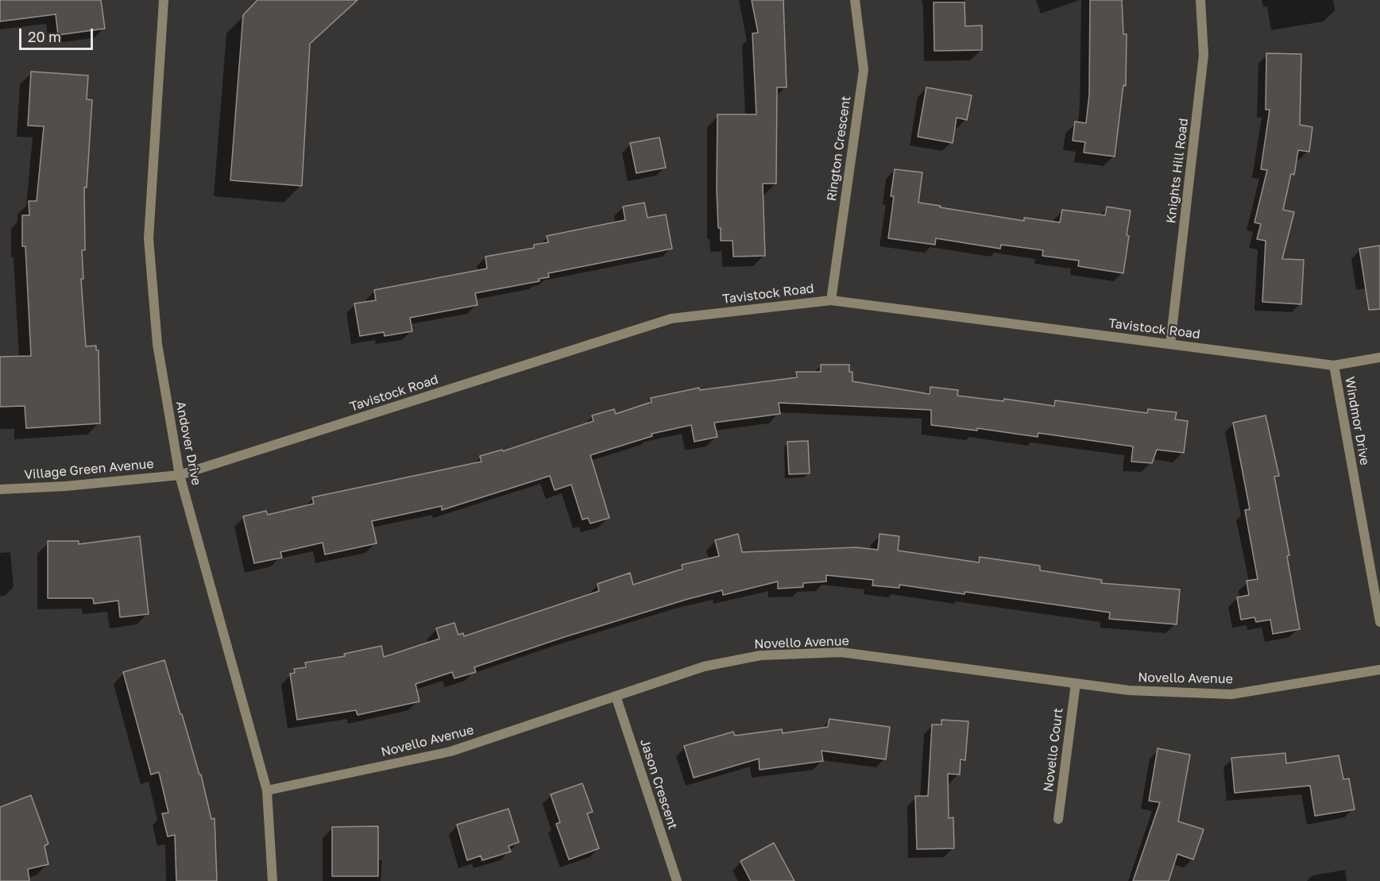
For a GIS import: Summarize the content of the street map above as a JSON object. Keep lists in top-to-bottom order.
{
  "streets": {
    "street": [
      "Rington Crescent",
      "Knights Hill Road",
      "Tavistock Road",
      "Windmor Drive",
      "Andover Drive",
      "Village Green Avenue",
      "Novello Avenue",
      "Novello Court",
      "Jason Crescent"
    ]
  },
  "crossings": [
    ["Rington Crescent", "Tavistock Road"],
    ["Knights Hill Road", "Tavistock Road"],
    ["Tavistock Road", "Windmor Drive"],
    ["Tavistock Road", "Andover Drive"],
    ["Tavistock Road", "Village Green Avenue"],
    ["Andover Drive", "Village Green Avenue"],
    ["Andover Drive", "Novello Avenue"],
    ["Novello Avenue", "Novello Court"],
    ["Novello Avenue", "Jason Crescent"]
  ],
  "scale_bar": "20 m"
}
